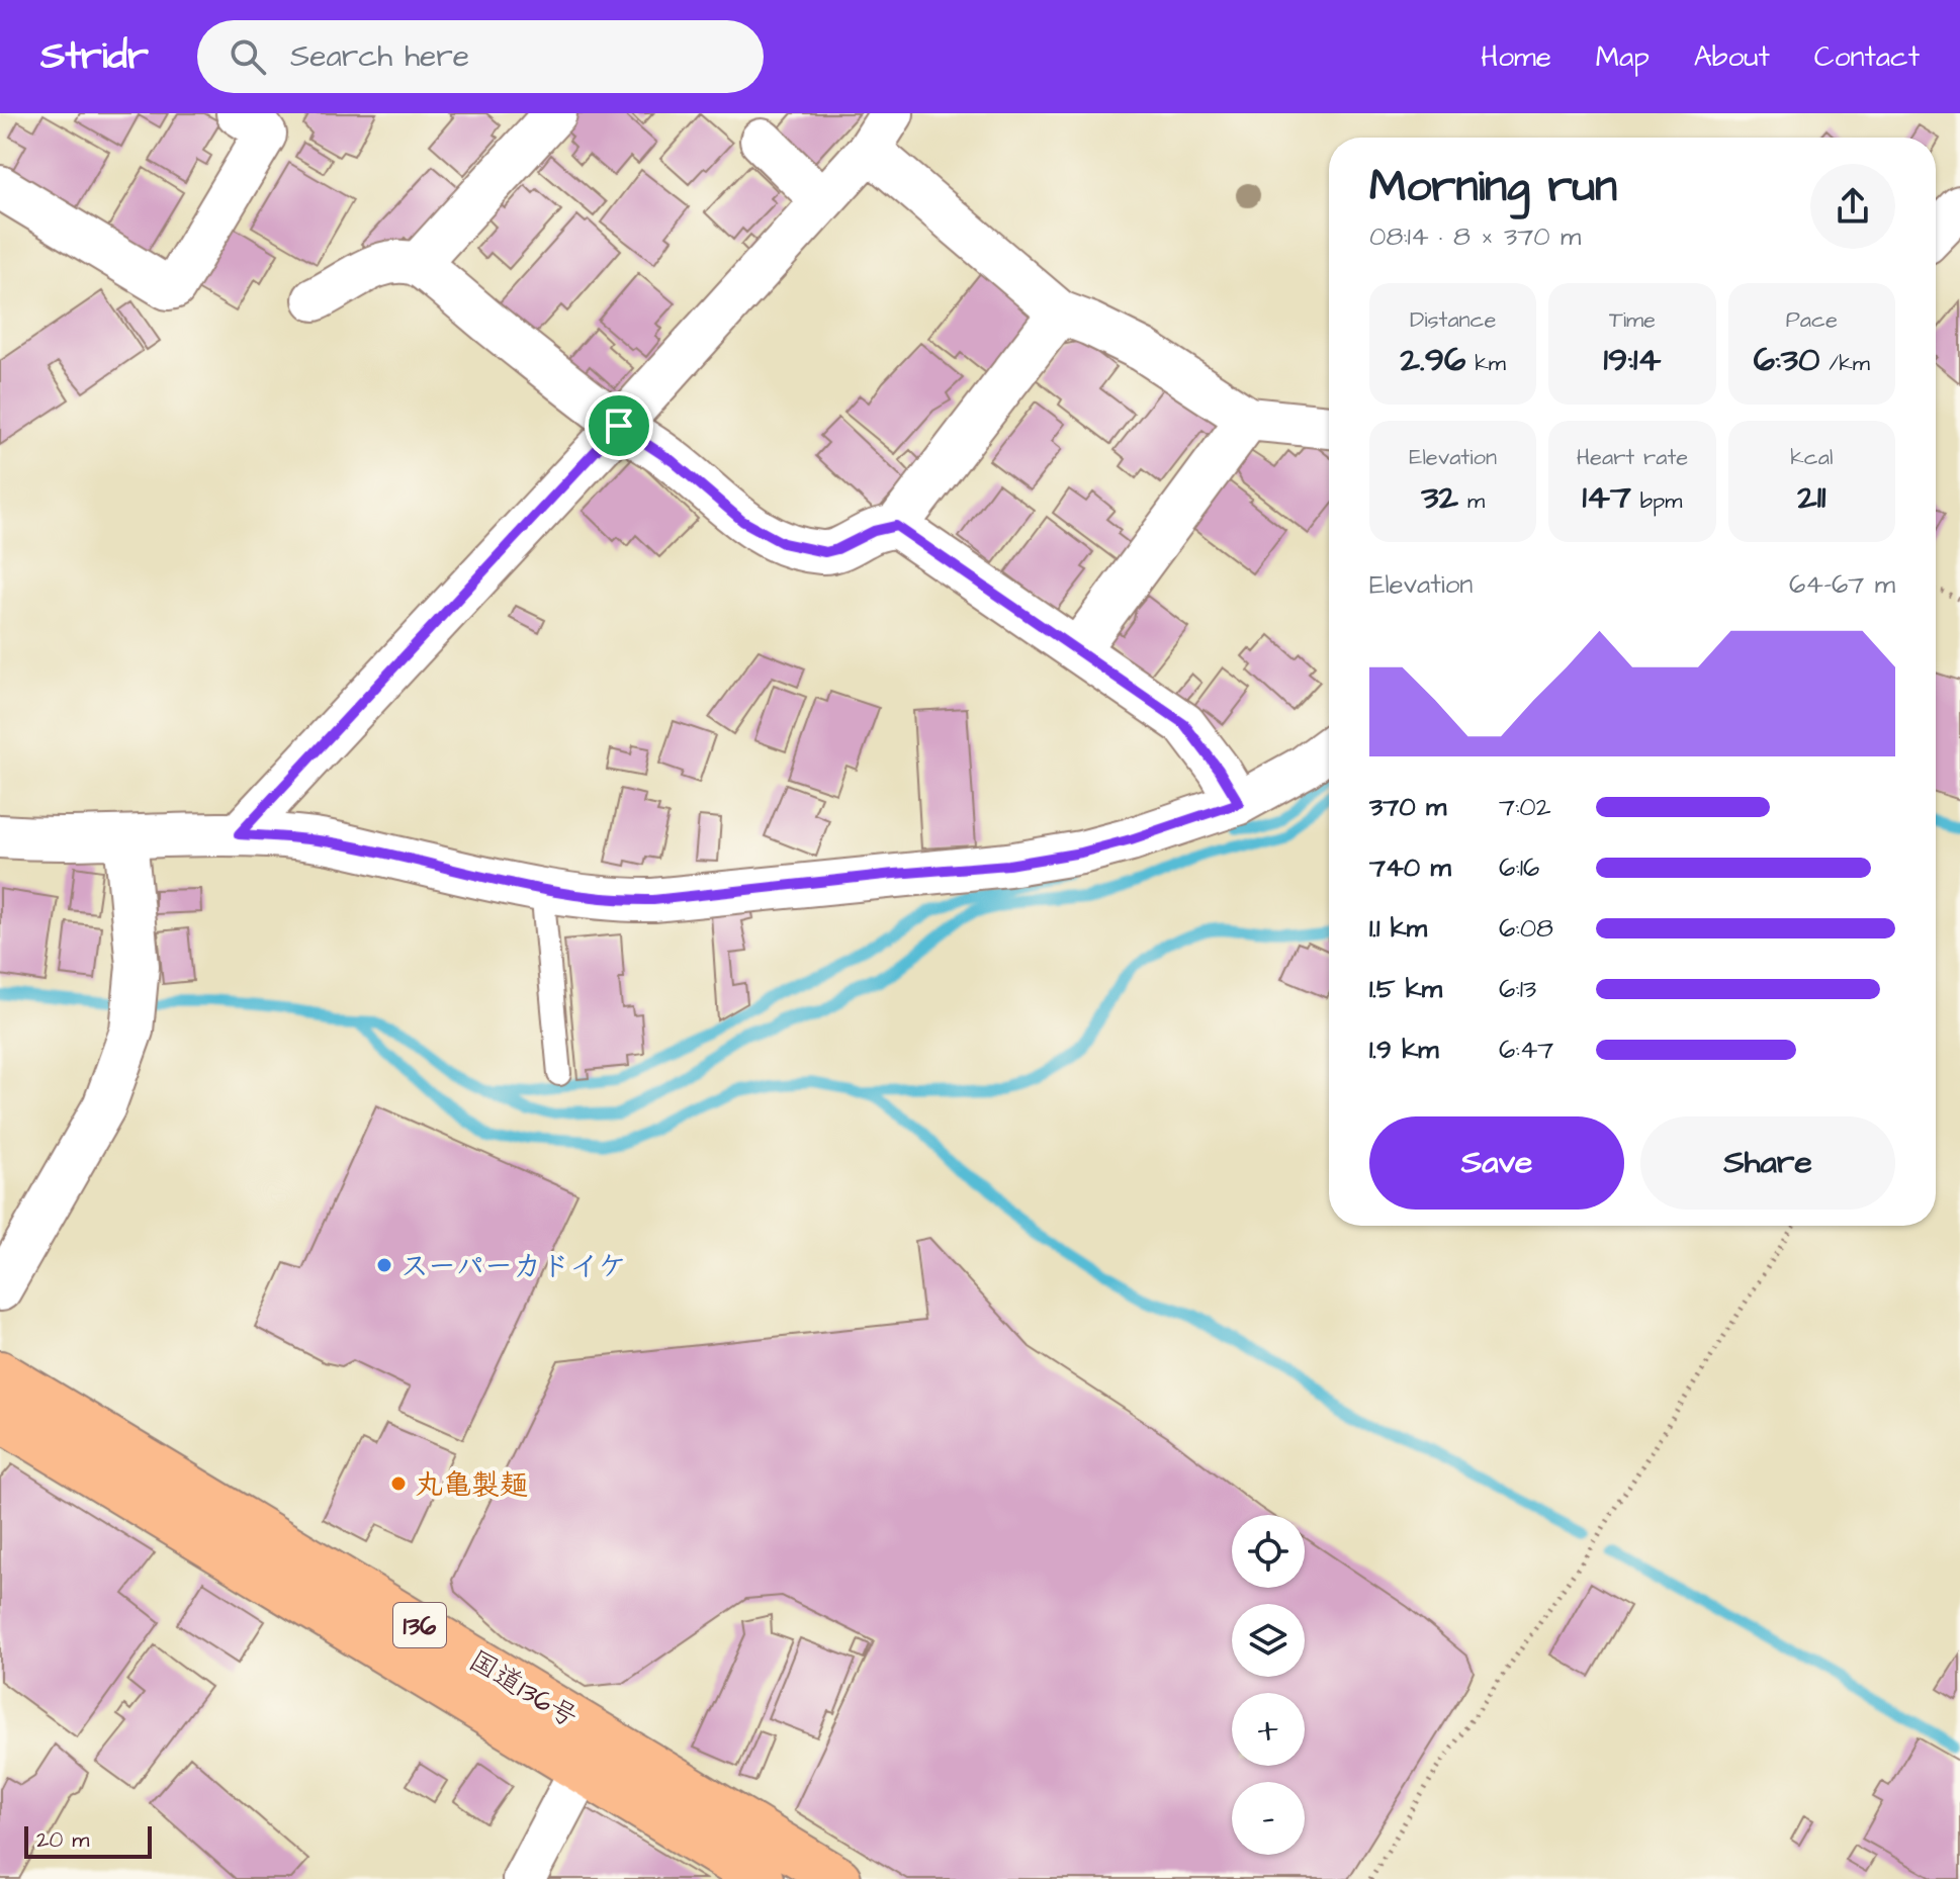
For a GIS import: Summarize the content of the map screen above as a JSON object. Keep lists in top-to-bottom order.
{
  "streets": {
    "highway": ["136", "国道136号"]
  },
  "places": ["スーパーカドイケ", "丸亀製麺"],
  "scale_bar": "20 m",
  "page": {
    "header": "Stridr",
    "search": "Search here",
    "nav": [
      "Home",
      "Map",
      "About",
      "Contact"
    ],
    "heading": ["Morning run", "08:14 · 8 × 370 m"],
    "stats": [
      ["Distance", "2.96 km"],
      ["Time", "19:14"],
      ["Pace", "6:30 /km"],
      ["Elevation", "32 m"],
      ["Heart rate", "147 bpm"],
      ["kcal", "211"]
    ],
    "chart": ["Elevation", "64–67 m"],
    "list": [
      {
        "name": "370 m",
        "note": "7:02"
      },
      {
        "name": "740 m",
        "note": "6:16"
      },
      {
        "name": "1.1 km",
        "note": "6:08"
      },
      {
        "name": "1.5 km",
        "note": "6:13"
      },
      {
        "name": "1.9 km",
        "note": "6:47"
      }
    ],
    "buttons": ["Save", "Share"],
    "map_buttons": ["+", "−"],
    "scale": "20 m"
  }
}
